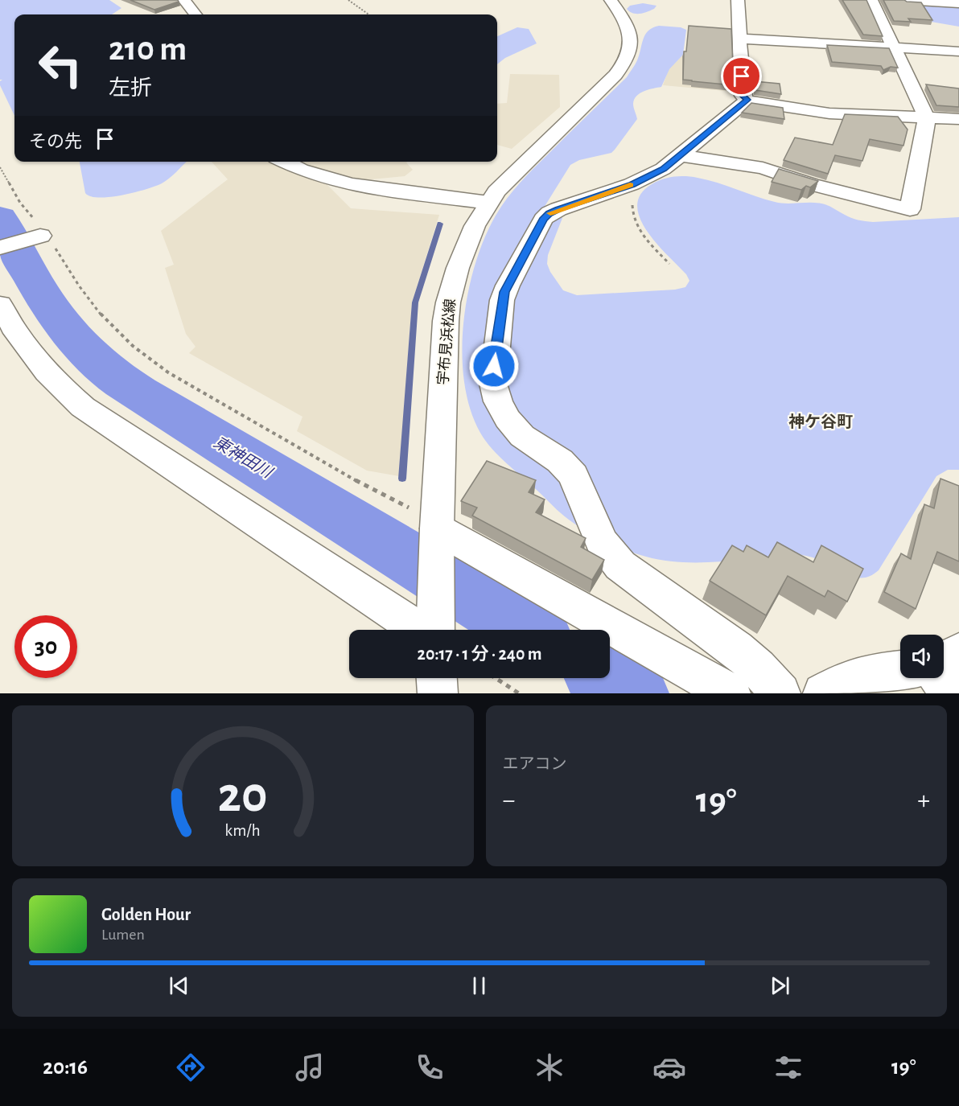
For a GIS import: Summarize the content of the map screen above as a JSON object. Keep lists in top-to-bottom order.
{
  "streets": {
    "street": ["宇布見浜松線"]
  },
  "districts": ["神ケ谷町"],
  "water": ["東神田川"],
  "page": {
    "turn": ["210 m", "左折"],
    "then": "その先",
    "limit": "30",
    "trip": "20:17 · 1 分 · 240 m",
    "tile": "エアコン",
    "heat": ["−", "19°", "+"],
    "song": ["Golden Hour", "Lumen"],
    "tabs": ["20:16", "19°"],
    "gauge": ["20", "km/h"]
  }
}
